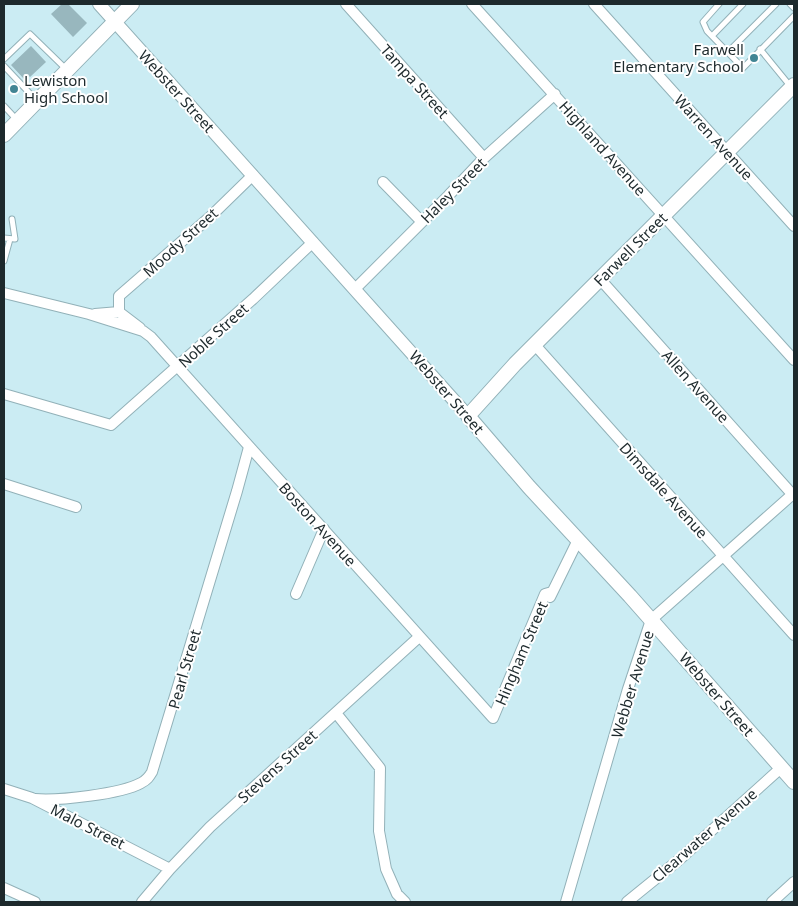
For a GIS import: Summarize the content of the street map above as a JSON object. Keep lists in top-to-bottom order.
{
  "streets": {
    "main road": ["Webster Street", "Farwell Street"],
    "street": [
      "Tampa Street",
      "Warren Avenue",
      "Highland Avenue",
      "Haley Street",
      "Moody Street",
      "Noble Street",
      "Allen Avenue",
      "Dimsdale Avenue",
      "Boston Avenue",
      "Hingham Street",
      "Pearl Street",
      "Webber Avenue",
      "Stevens Street",
      "Malo Street",
      "Clearwater Avenue"
    ]
  },
  "crossings": [
    ["Tampa Street", "Haley Street"],
    ["Webster Street", "Haley Street"],
    ["Webster Street", "Moody Street"],
    ["Webster Street", "Farwell Street"],
    ["Webster Street", "Noble Street"],
    ["Webster Street", "Webber Avenue"],
    ["Webster Street", "Clearwater Avenue"],
    ["Warren Avenue", "Farwell Street"],
    ["Highland Avenue", "Haley Street"],
    ["Highland Avenue", "Farwell Street"],
    ["Moody Street", "Boston Avenue"],
    ["Farwell Street", "Allen Avenue"],
    ["Farwell Street", "Dimsdale Avenue"],
    ["Noble Street", "Boston Avenue"],
    ["Allen Avenue", "Webber Avenue"],
    ["Dimsdale Avenue", "Webber Avenue"],
    ["Boston Avenue", "Hingham Street"],
    ["Boston Avenue", "Pearl Street"],
    ["Boston Avenue", "Stevens Street"],
    ["Pearl Street", "Malo Street"],
    ["Stevens Street", "Malo Street"]
  ],
  "places": ["Farwell Elementary School", "Lewiston High School"]
}
